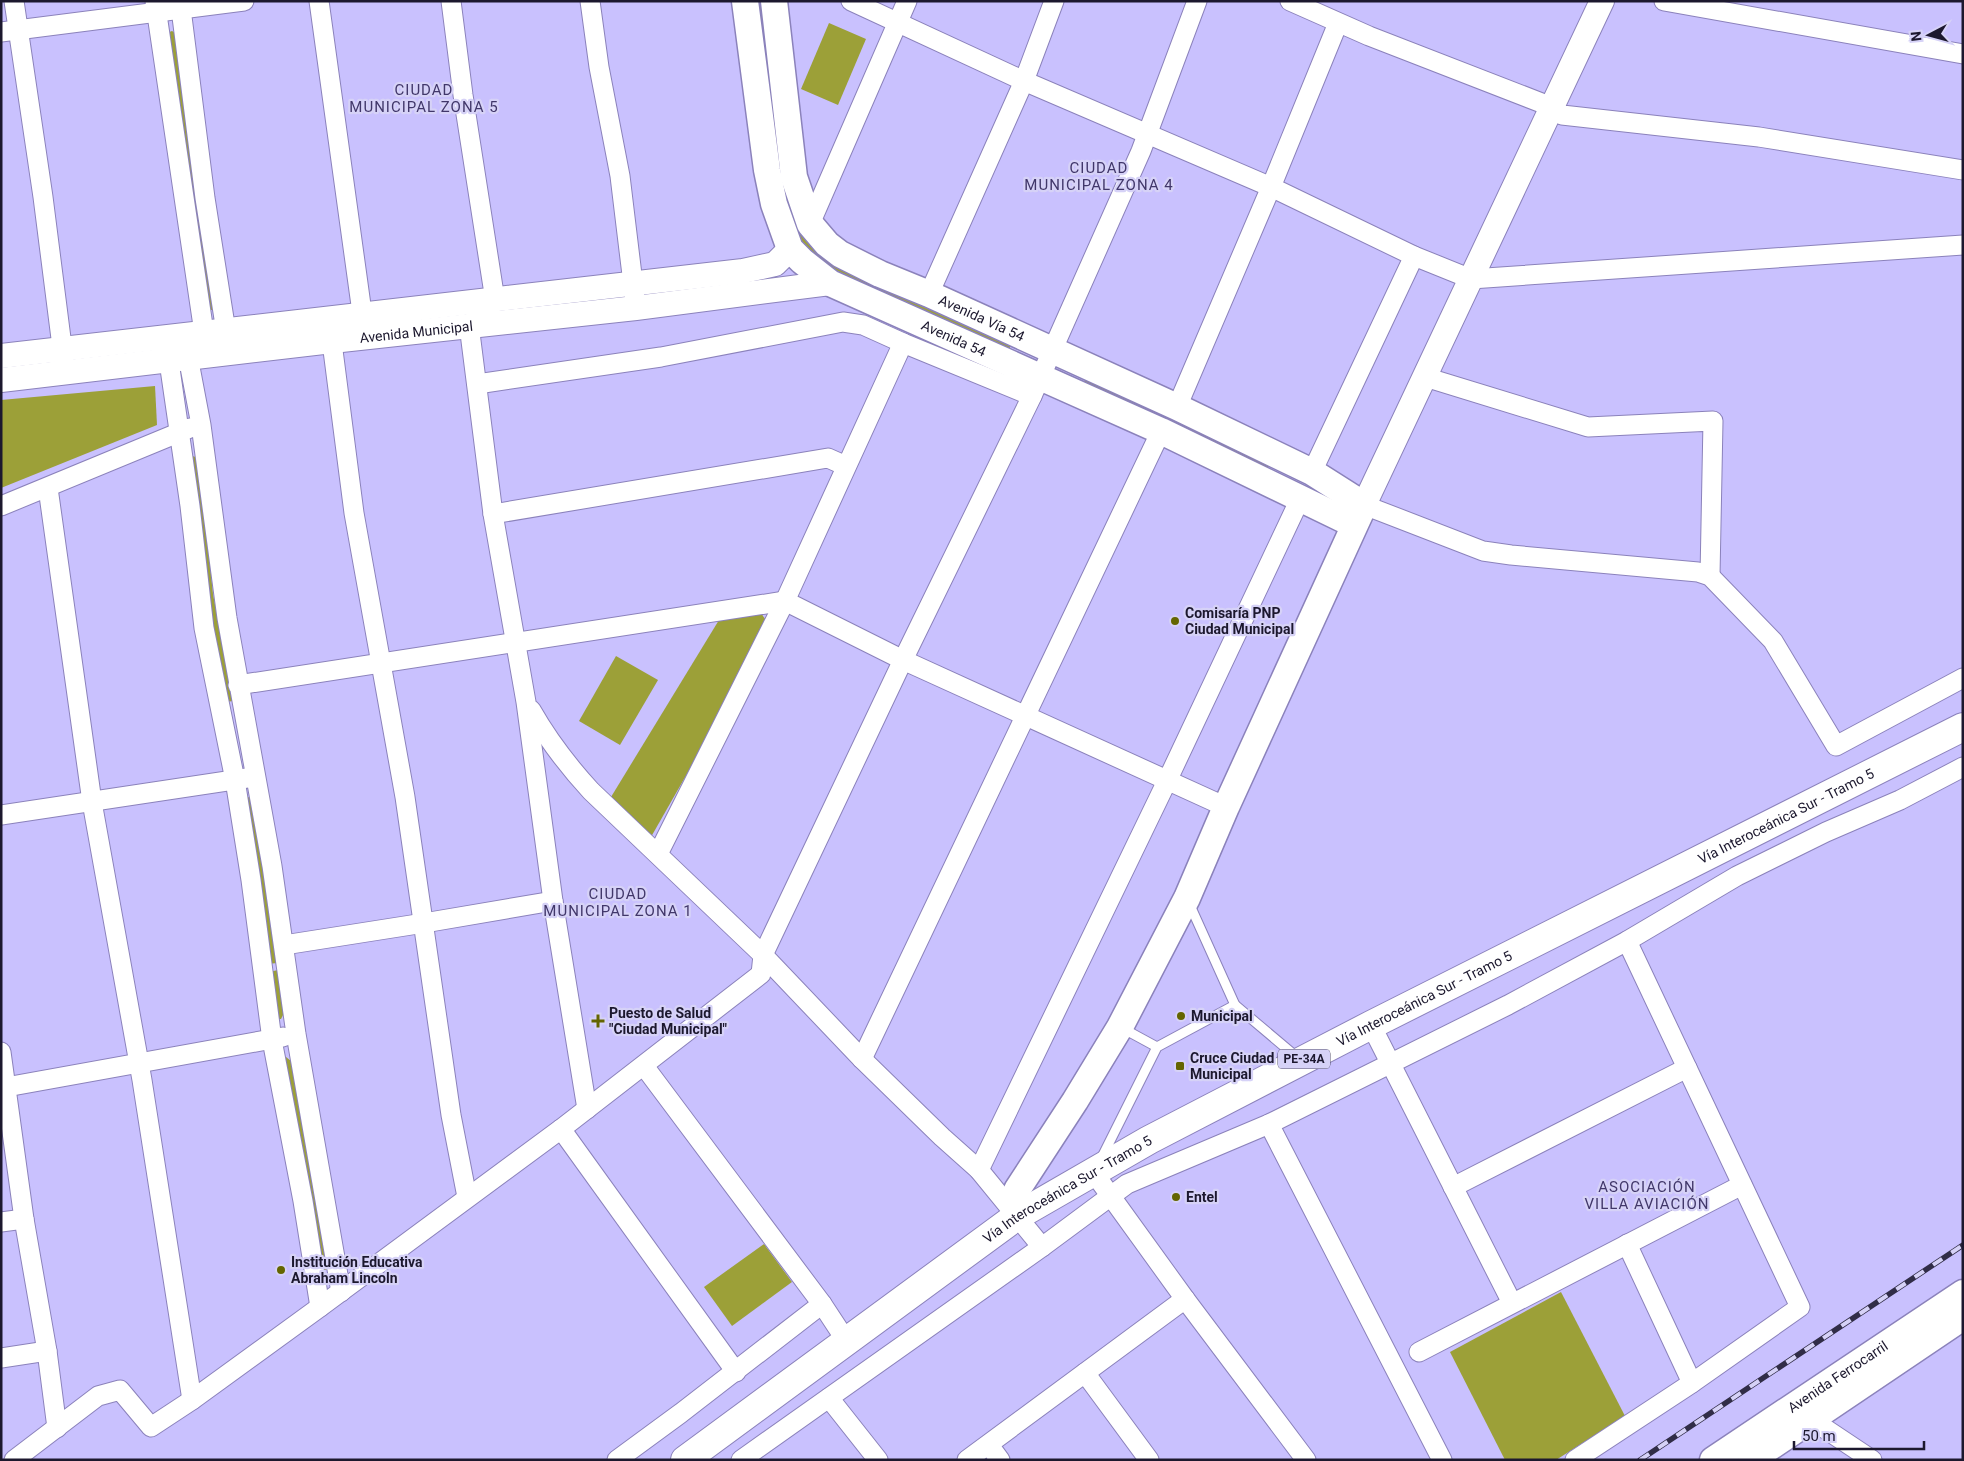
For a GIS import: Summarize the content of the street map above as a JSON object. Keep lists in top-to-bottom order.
{
  "streets": {
    "highway": ["Vía Interoceánica Sur - Tramo 5", "PE-34A"],
    "main road": ["Avenida Vía 54", "Avenida 54", "Avenida Ferrocarril"],
    "street": ["Avenida Municipal"]
  },
  "crossings": [
    ["Avenida Vía 54", "Avenida 54"],
    ["Avenida Municipal", "Avenida 54"]
  ],
  "districts": [
    "CIUDAD MUNICIPAL ZONA 5",
    "CIUDAD MUNICIPAL ZONA 4",
    "CIUDAD MUNICIPAL ZONA 1",
    "ASOCIACIÓN VILLA AVIACIÓN"
  ],
  "places": {
    "other": [
      "Comisaría PNP Ciudad Municipal",
      "Municipal",
      "Entel",
      "Institución Educativa Abraham Lincoln"
    ],
    "health": ["Puesto de Salud \"Ciudad Municipal\""],
    "transit": ["Cruce Ciudad Municipal"]
  },
  "scale_bar": "50 m",
  "north": "left"
}
